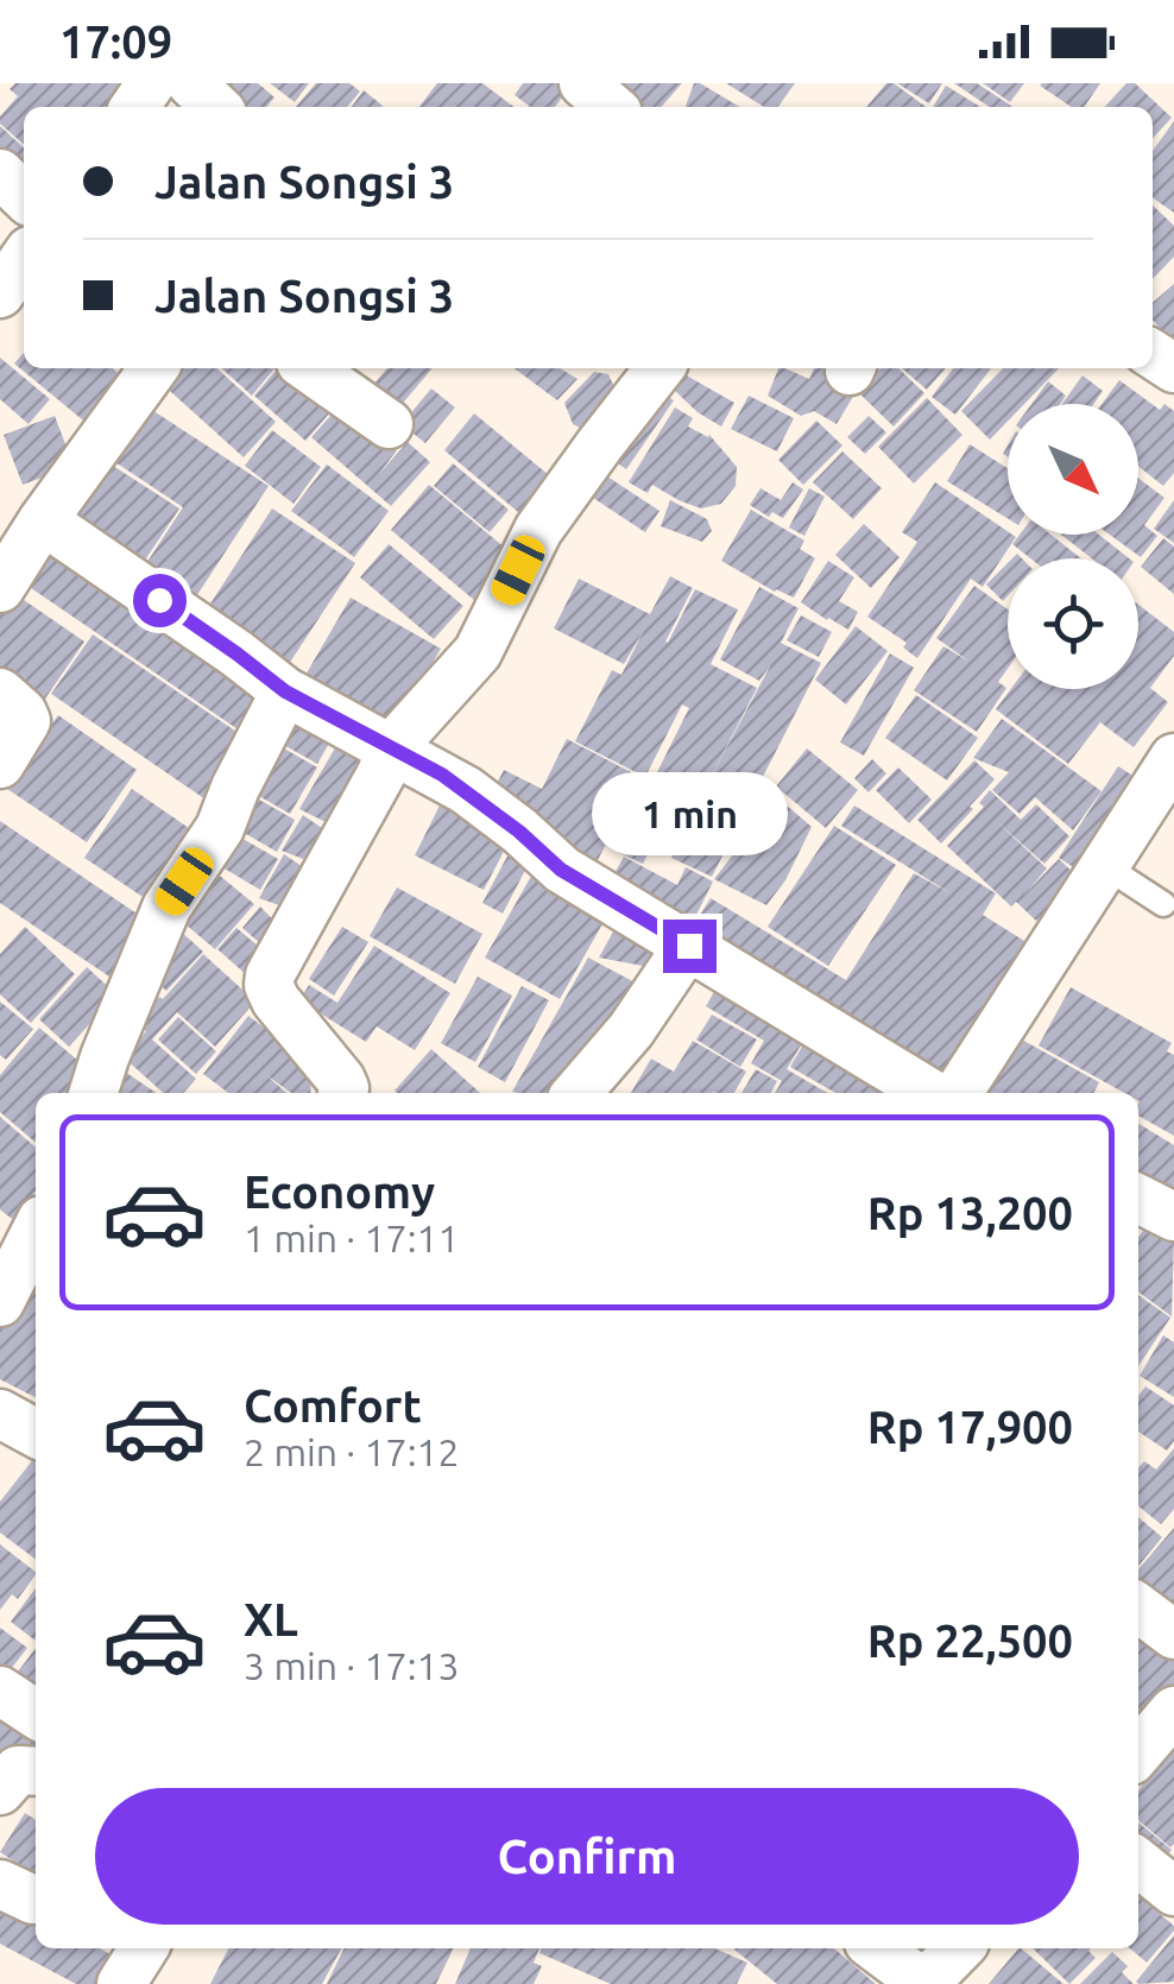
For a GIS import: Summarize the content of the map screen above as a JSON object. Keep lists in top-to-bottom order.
{
  "north": "bottom right",
  "page": {
    "status": "17:09",
    "banner": ["Jalan Songsi 3", "Jalan Songsi 3"],
    "bubble": "1 min",
    "list": [
      {
        "name": "Economy",
        "note": "1 min · 17:11",
        "value": "Rp 13,200"
      },
      {
        "name": "Comfort",
        "note": "2 min · 17:12",
        "value": "Rp 17,900"
      },
      {
        "name": "XL",
        "note": "3 min · 17:13",
        "value": "Rp 22,500"
      }
    ],
    "buttons": "Confirm"
  }
}
